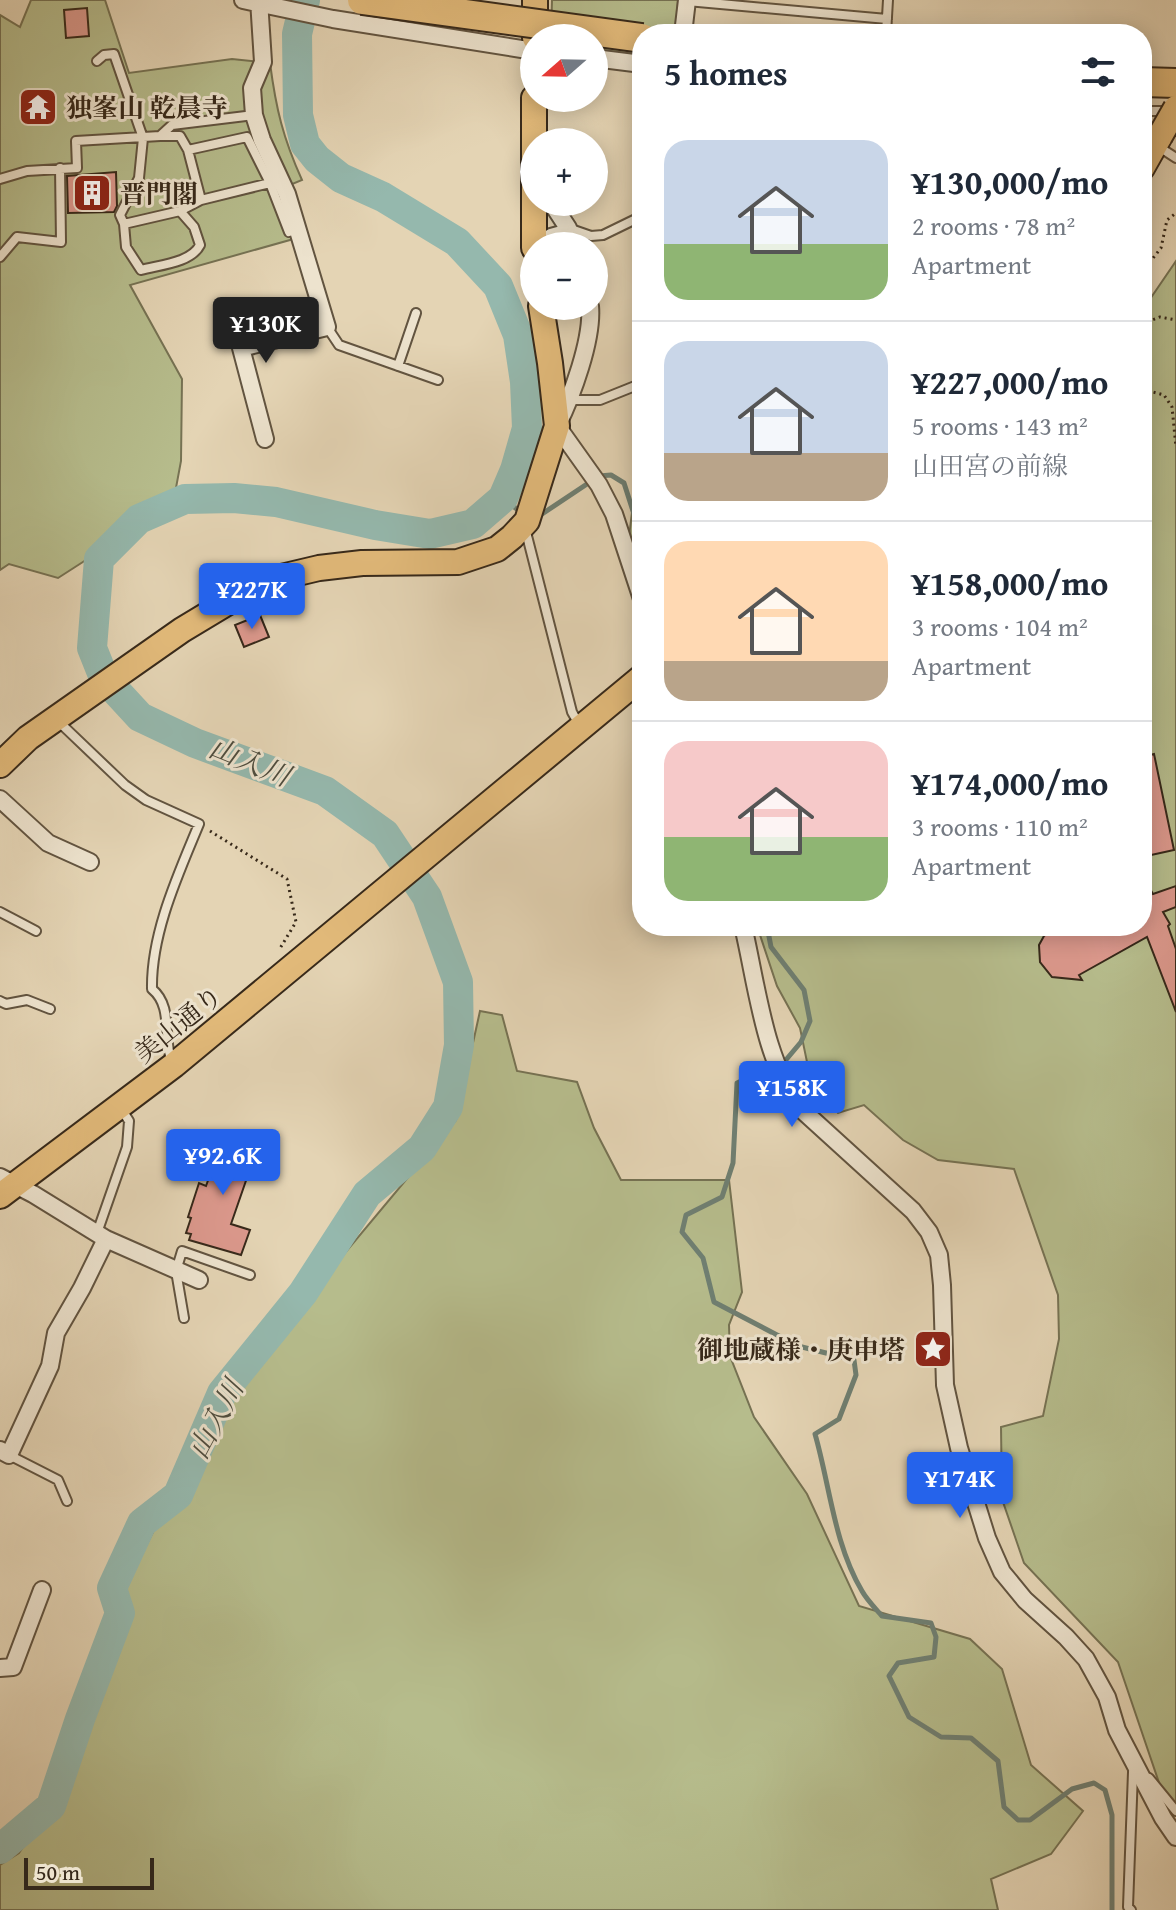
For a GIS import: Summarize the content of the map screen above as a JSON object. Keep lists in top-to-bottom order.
{
  "streets": {
    "main road": ["美山通り"]
  },
  "water": ["山入川"],
  "places": {
    "temple": ["独峯山 乾晨寺"],
    "building": ["晋門閣"],
    "place": ["御地蔵様・庚申塔"]
  },
  "scale_bar": "50 m",
  "north": "left",
  "page": {
    "map_buttons": ["+", "−"],
    "heading": "5 homes",
    "list": [
      {
        "name": "¥130,000/mo",
        "note": "2 rooms · 78 m² · Apartment"
      },
      {
        "name": "¥227,000/mo",
        "note": "5 rooms · 143 m² · 山田宮の前線"
      },
      {
        "name": "¥158,000/mo",
        "note": "3 rooms · 104 m² · Apartment"
      },
      {
        "name": "¥174,000/mo",
        "note": "3 rooms · 110 m² · Apartment"
      }
    ],
    "price": [
      "¥130K",
      "¥227K",
      "¥158K",
      "¥92.6K",
      "¥174K"
    ],
    "scale": "50 m"
  }
}
